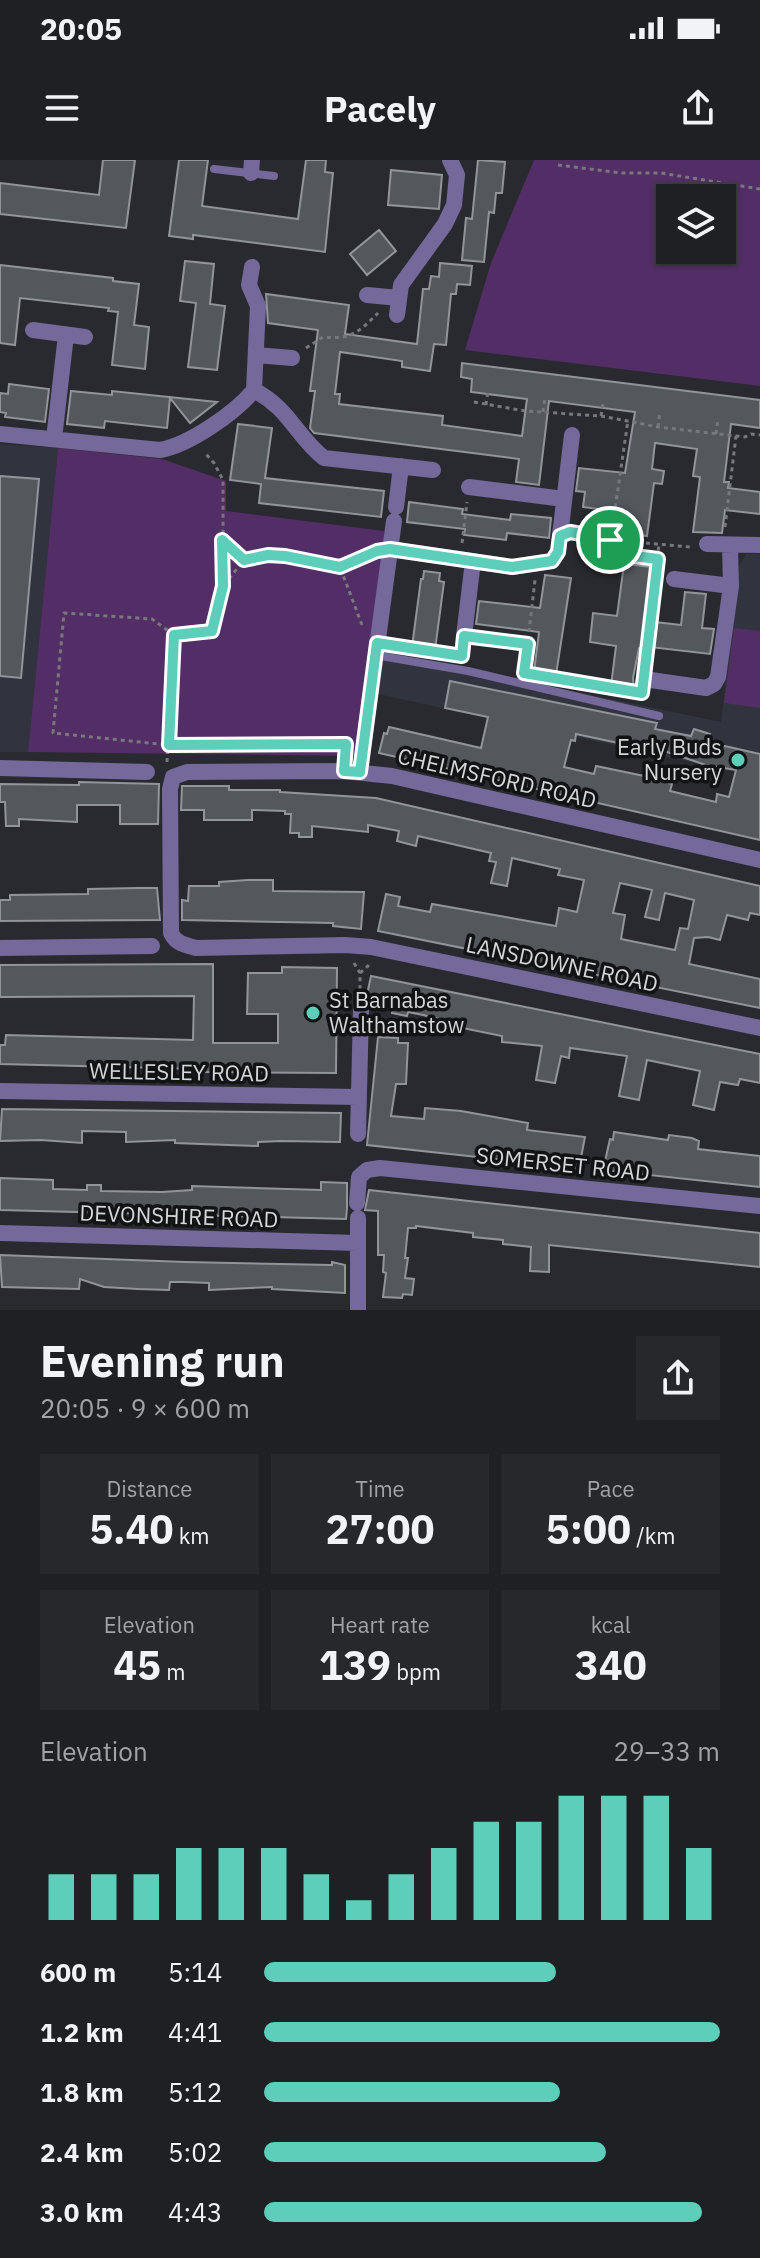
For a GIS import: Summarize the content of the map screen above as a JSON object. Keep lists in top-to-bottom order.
{
  "streets": {
    "street": [
      "CHELMSFORD ROAD",
      "LANSDOWNE ROAD",
      "WELLESLEY ROAD",
      "SOMERSET ROAD",
      "DEVONSHIRE ROAD"
    ]
  },
  "crossings": [
    ["CHELMSFORD ROAD", "LANSDOWNE ROAD"],
    ["SOMERSET ROAD", "DEVONSHIRE ROAD"]
  ],
  "places": ["Early Buds Nursery", "St Barnabas Walthamstow"],
  "page": {
    "status": "20:05",
    "header": "Pacely",
    "heading": ["Evening run", "20:05 · 9 × 600 m"],
    "stats": [
      ["Distance", "5.40 km"],
      ["Time", "27:00"],
      ["Pace", "5:00 /km"],
      ["Elevation", "45 m"],
      ["Heart rate", "139 bpm"],
      ["kcal", "340"]
    ],
    "chart": ["Elevation", "29–33 m"],
    "list": [
      {
        "name": "600 m",
        "note": "5:14"
      },
      {
        "name": "1.2 km",
        "note": "4:41"
      },
      {
        "name": "1.8 km",
        "note": "5:12"
      },
      {
        "name": "2.4 km",
        "note": "5:02"
      },
      {
        "name": "3.0 km",
        "note": "4:43"
      }
    ]
  }
}
